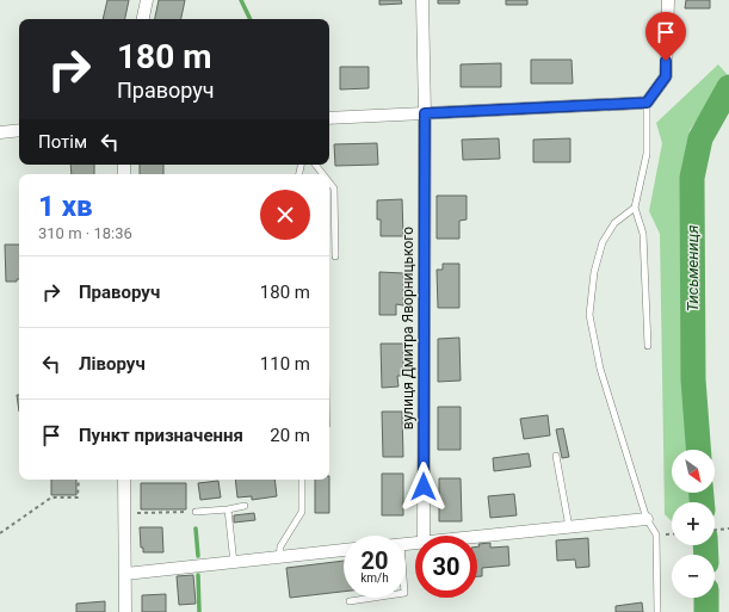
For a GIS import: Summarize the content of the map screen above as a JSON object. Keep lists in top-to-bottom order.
{
  "streets": {
    "street": ["вулиця Дмитра Яворницького"]
  },
  "water": ["Тисьмениця"],
  "north": "bottom right",
  "page": {
    "turn": ["180 m", "Праворуч"],
    "then": "Потім",
    "heading": ["1 хв", "310 m · 18:36"],
    "list": [
      {
        "name": "Праворуч",
        "value": "180 m"
      },
      {
        "name": "Ліворуч",
        "value": "110 m"
      },
      {
        "name": "Пункт призначення",
        "value": "20 m"
      }
    ],
    "map_buttons": ["+", "−"],
    "speed": "20 km/h",
    "limit": "30"
  }
}
